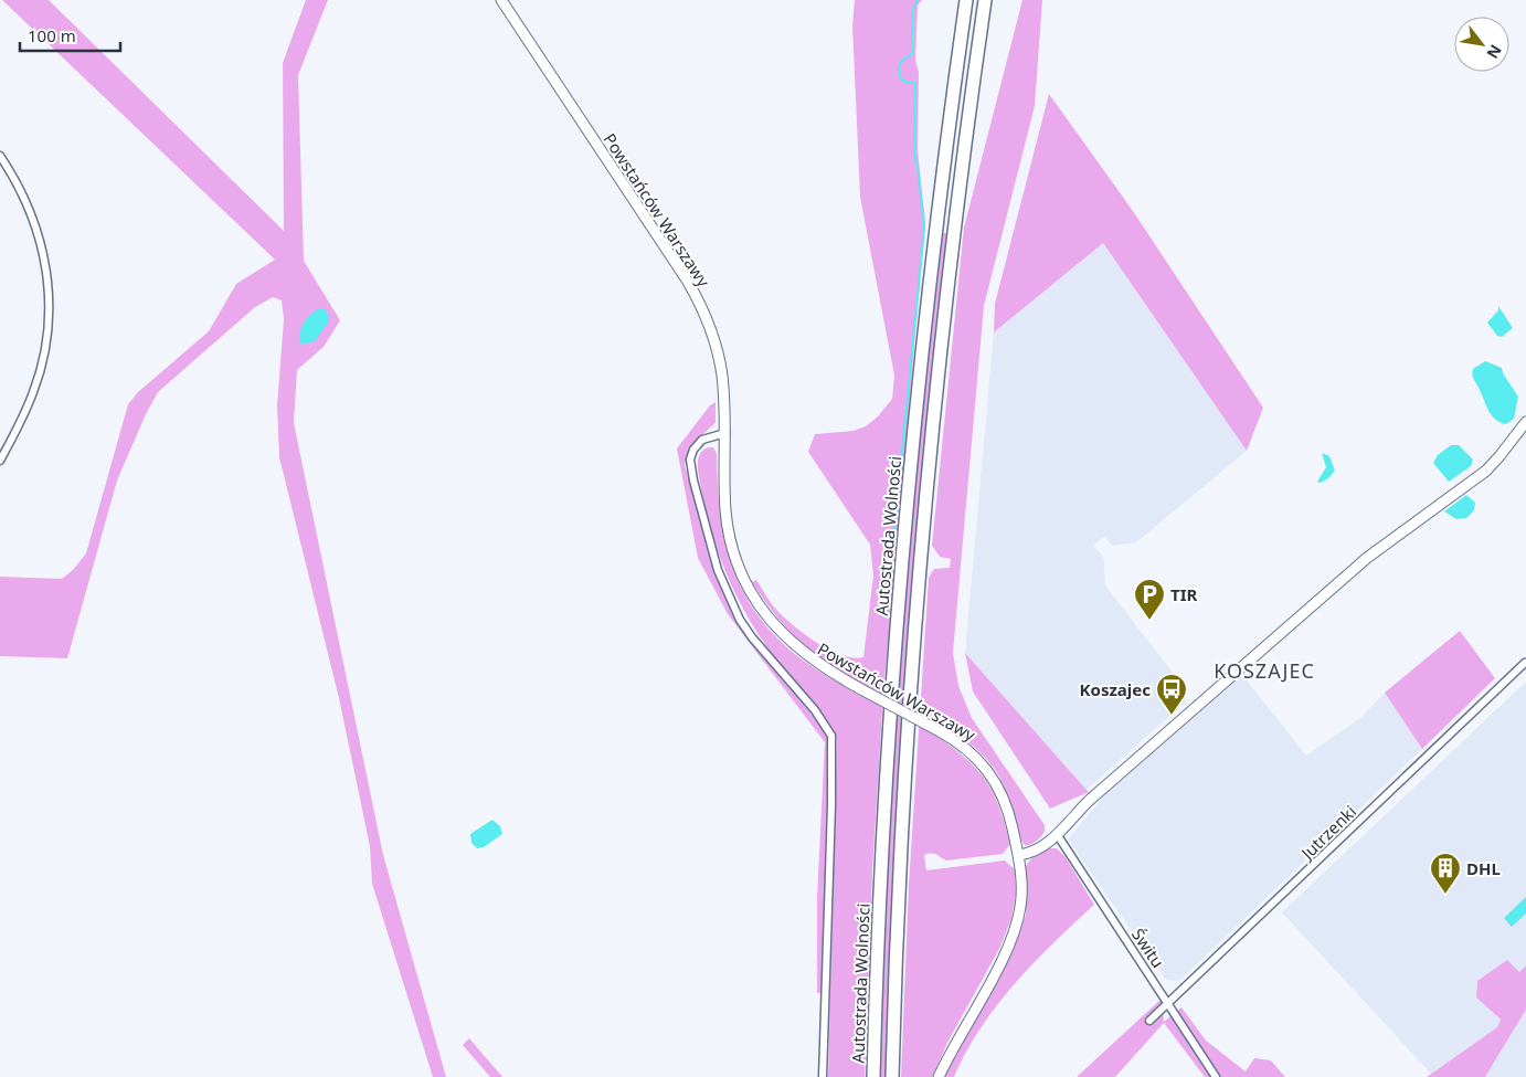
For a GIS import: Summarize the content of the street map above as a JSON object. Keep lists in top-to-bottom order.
{
  "streets": {
    "highway": ["Autostrada Wolności"],
    "street": ["Powstańców Warszawy", "Jutrzenki", "Świtu"]
  },
  "crossings": [
    ["Jutrzenki", "Świtu"]
  ],
  "districts": ["KOSZAJEC"],
  "places": {
    "parking": ["TIR"],
    "bus stop": ["Koszajec"],
    "building": ["DHL"]
  },
  "scale_bar": "100 m",
  "north": "bottom right"
}
